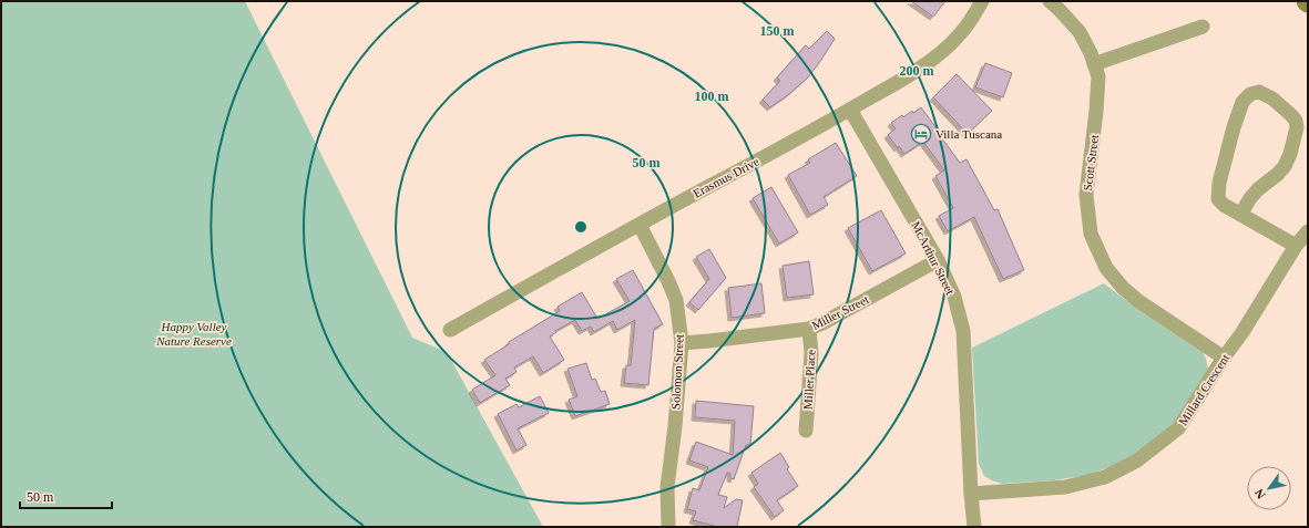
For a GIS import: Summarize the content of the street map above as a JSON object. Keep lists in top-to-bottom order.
{
  "streets": {
    "street": [
      "Scott Street",
      "Erasmus Drive",
      "McArthur Street",
      "Miller Street",
      "Solomon Street",
      "Miller Place",
      "Millard Crescent"
    ]
  },
  "crossings": [
    ["Scott Street", "Millard Crescent"],
    ["Erasmus Drive", "McArthur Street"],
    ["Erasmus Drive", "Solomon Street"],
    ["McArthur Street", "Miller Street"],
    ["McArthur Street", "Millard Crescent"],
    ["Miller Street", "Solomon Street"],
    ["Miller Street", "Miller Place"]
  ],
  "parks": ["Happy Valley Nature Reserve"],
  "places": {
    "hotel": ["Villa Tuscana"]
  },
  "scale_bar": "50 m",
  "north": "bottom left",
  "rings": [
    "150 m",
    "200 m",
    "100 m",
    "50 m"
  ]
}
